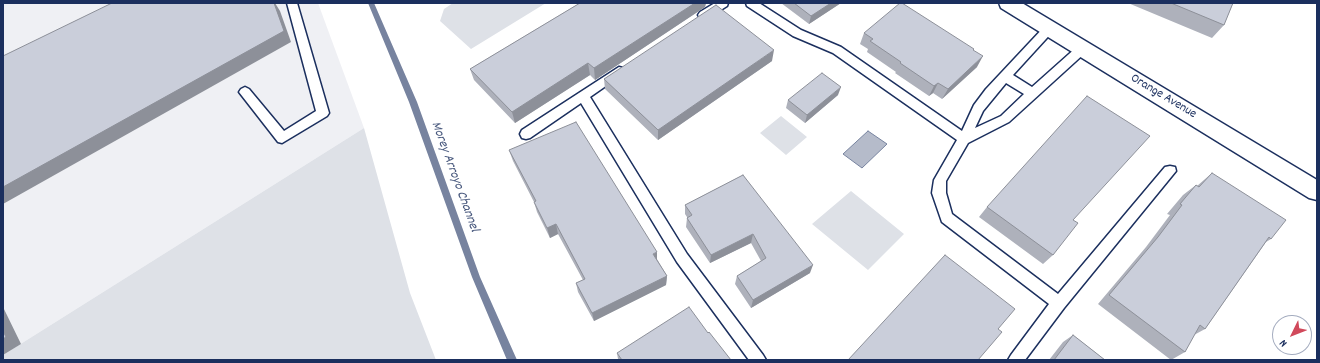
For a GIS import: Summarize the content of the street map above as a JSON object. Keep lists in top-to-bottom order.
{
  "streets": {
    "street": ["Orange Avenue"]
  },
  "water": ["Morey Arroyo Channel"],
  "north": "bottom left"
}
